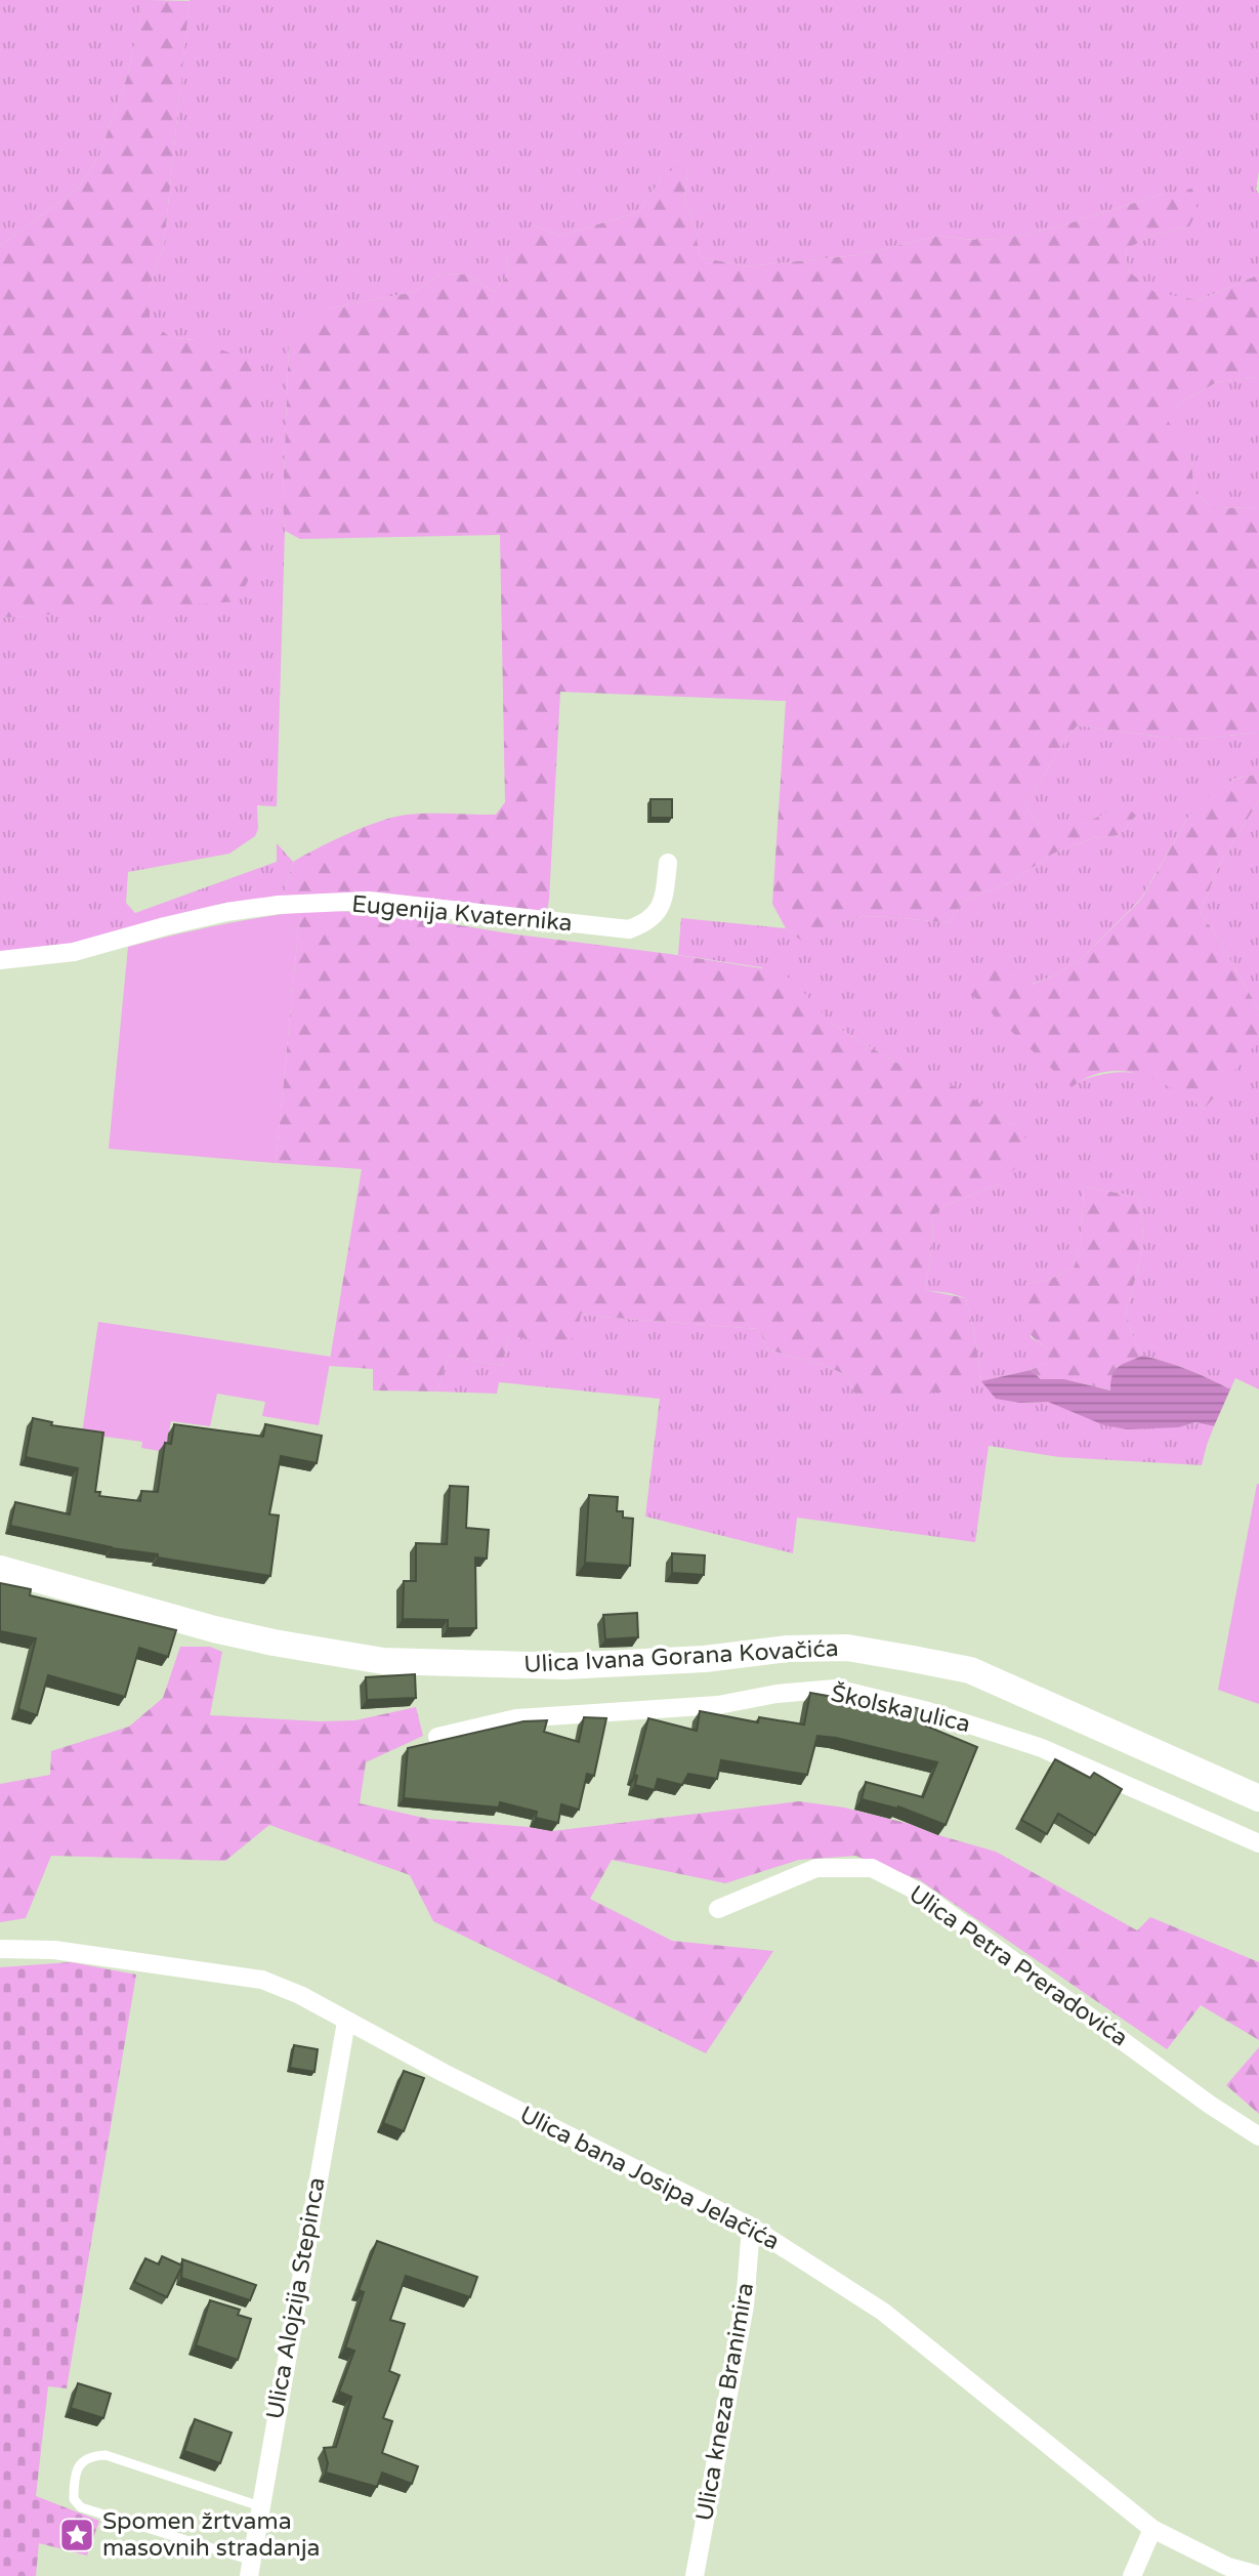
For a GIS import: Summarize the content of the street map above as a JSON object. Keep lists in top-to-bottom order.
{
  "streets": {
    "main road": ["Ulica Ivana Gorana Kovačića"],
    "street": [
      "Eugenija Kvaternika",
      "Školska ulica",
      "Ulica Petra Preradovića",
      "Ulica bana Josipa Jelačića",
      "Ulica Alojzija Stepinca",
      "Ulica kneza Branimira"
    ]
  },
  "crossings": [
    ["Ulica bana Josipa Jelačića", "Ulica Alojzija Stepinca"],
    ["Ulica bana Josipa Jelačića", "Ulica kneza Branimira"]
  ],
  "places": {
    "place": ["Spomen žrtvama masovnih stradanja"]
  }
}
